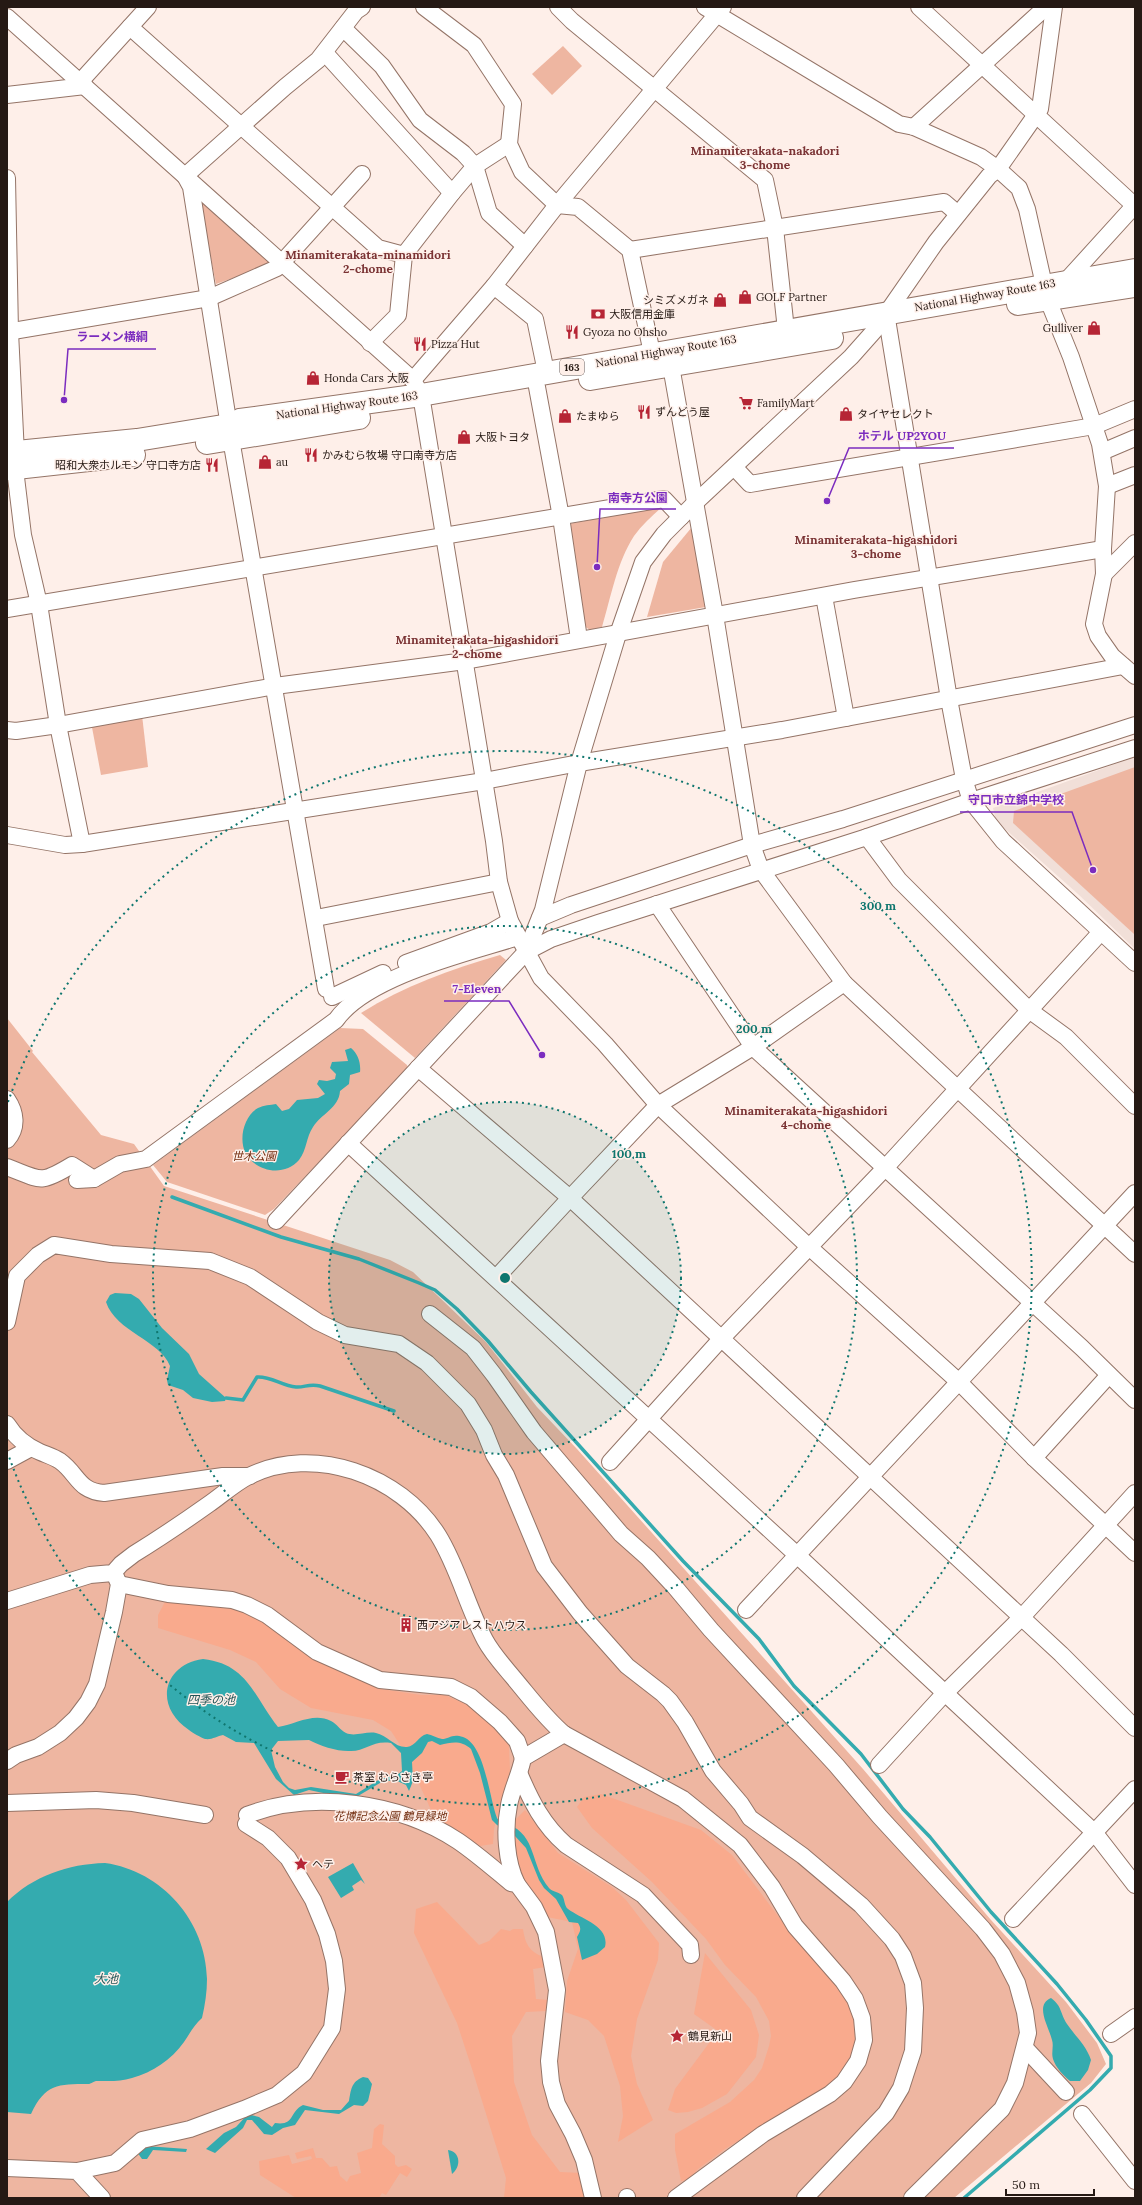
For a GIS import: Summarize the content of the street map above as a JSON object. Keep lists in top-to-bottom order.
{
  "streets": {
    "highway": ["National Highway Route 163", "163"]
  },
  "districts": [
    "Minamiterakata-nakadori 3-chome",
    "Minamiterakata-minamidori 2-chome",
    "Minamiterakata-higashidori 3-chome",
    "Minamiterakata-higashidori 2-chome",
    "Minamiterakata-higashidori 4-chome"
  ],
  "water": ["四季の池", "大池"],
  "parks": ["世木公園", "花博記念公園 鶴見緑地"],
  "places": {
    "shop": [
      "GOLF Partner",
      "シミズメガネ",
      "Gulliver",
      "Honda Cars 大阪",
      "タイヤセレクト",
      "たまゆら",
      "大阪トヨタ",
      "au"
    ],
    "bank": ["大阪信用金庫"],
    "restaurant": [
      "Gyoza no Ohsho",
      "Pizza Hut",
      "ずんどう屋",
      "かみむら牧場 守口南寺方店",
      "昭和大衆ホルモン 守口寺方店"
    ],
    "other": [
      "ラーメン横綱",
      "ホテル UP2YOU",
      "南寺方公園",
      "守口市立錦中学校",
      "7-Eleven"
    ],
    "supermarket": ["FamilyMart"],
    "building": ["西アジアレストハウス"],
    "cafe": ["茶室 むらさき亭"],
    "place": ["ヘテ", "鶴見新山"]
  },
  "scale_bar": "50 m",
  "rings": ["300 m", "200 m", "100 m"]
}
